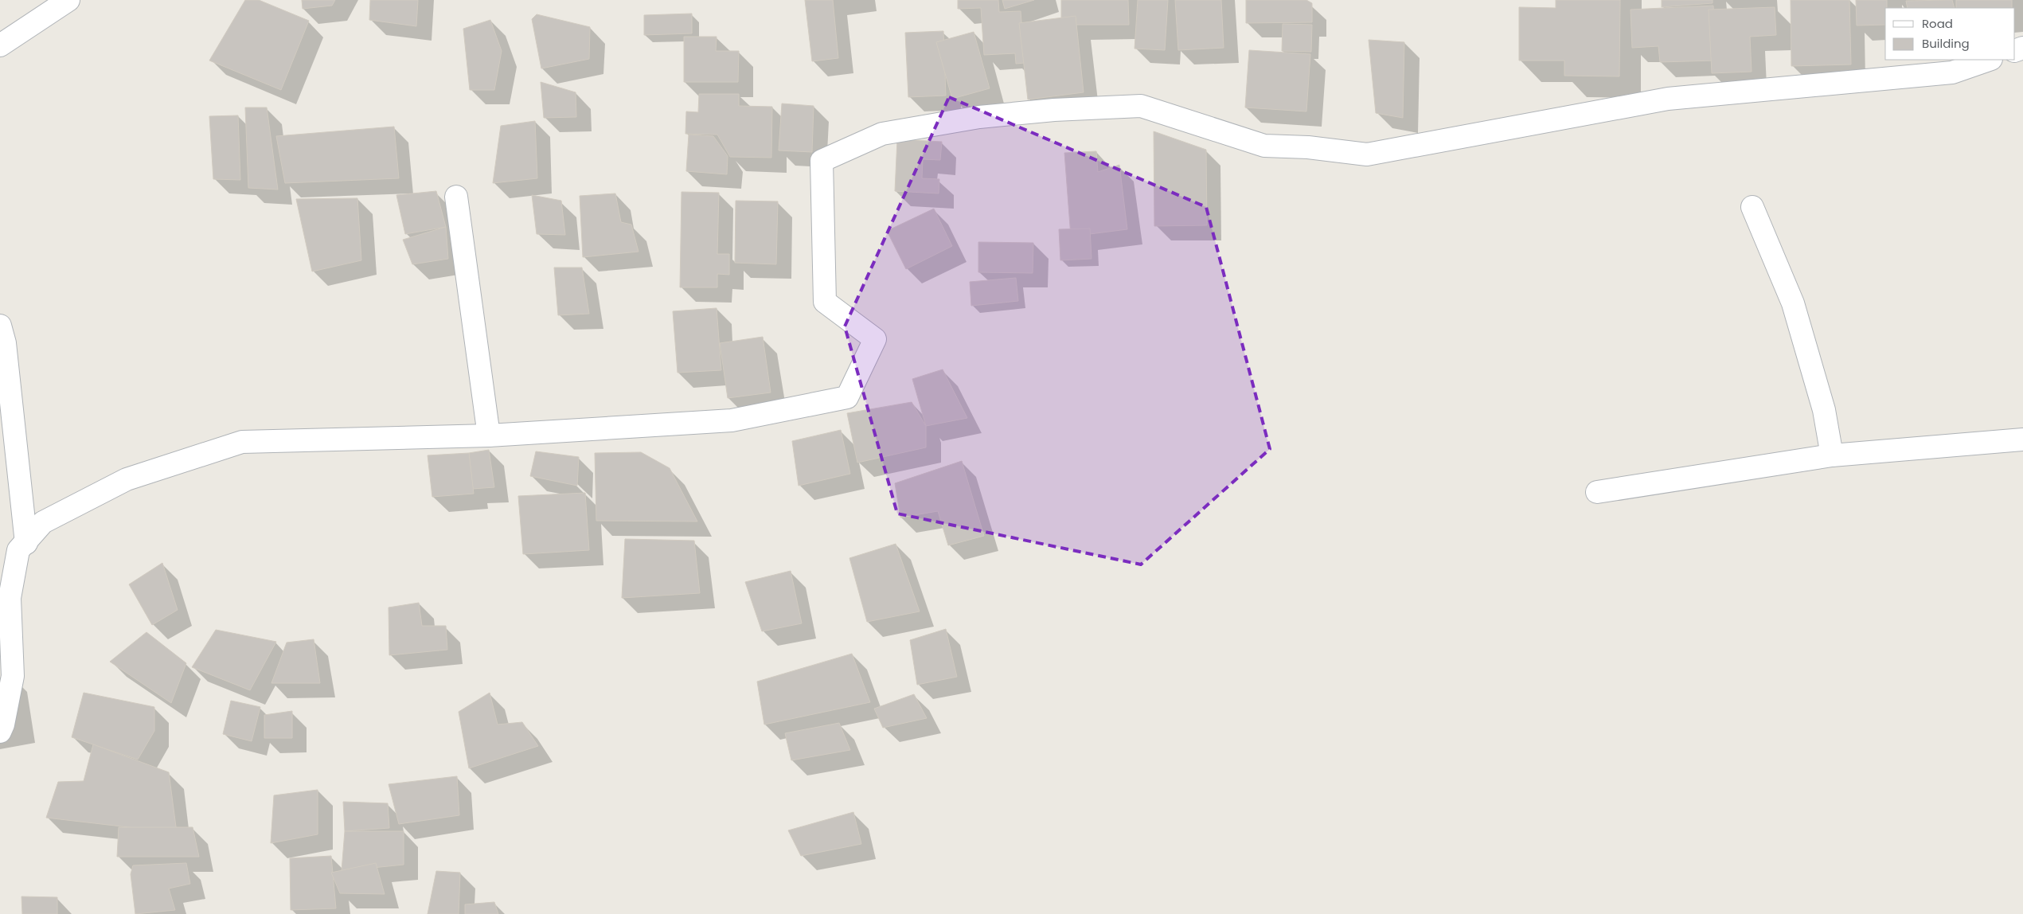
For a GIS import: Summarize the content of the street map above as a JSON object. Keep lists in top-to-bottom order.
{
  "legend": ["Road", "Building"]
}
